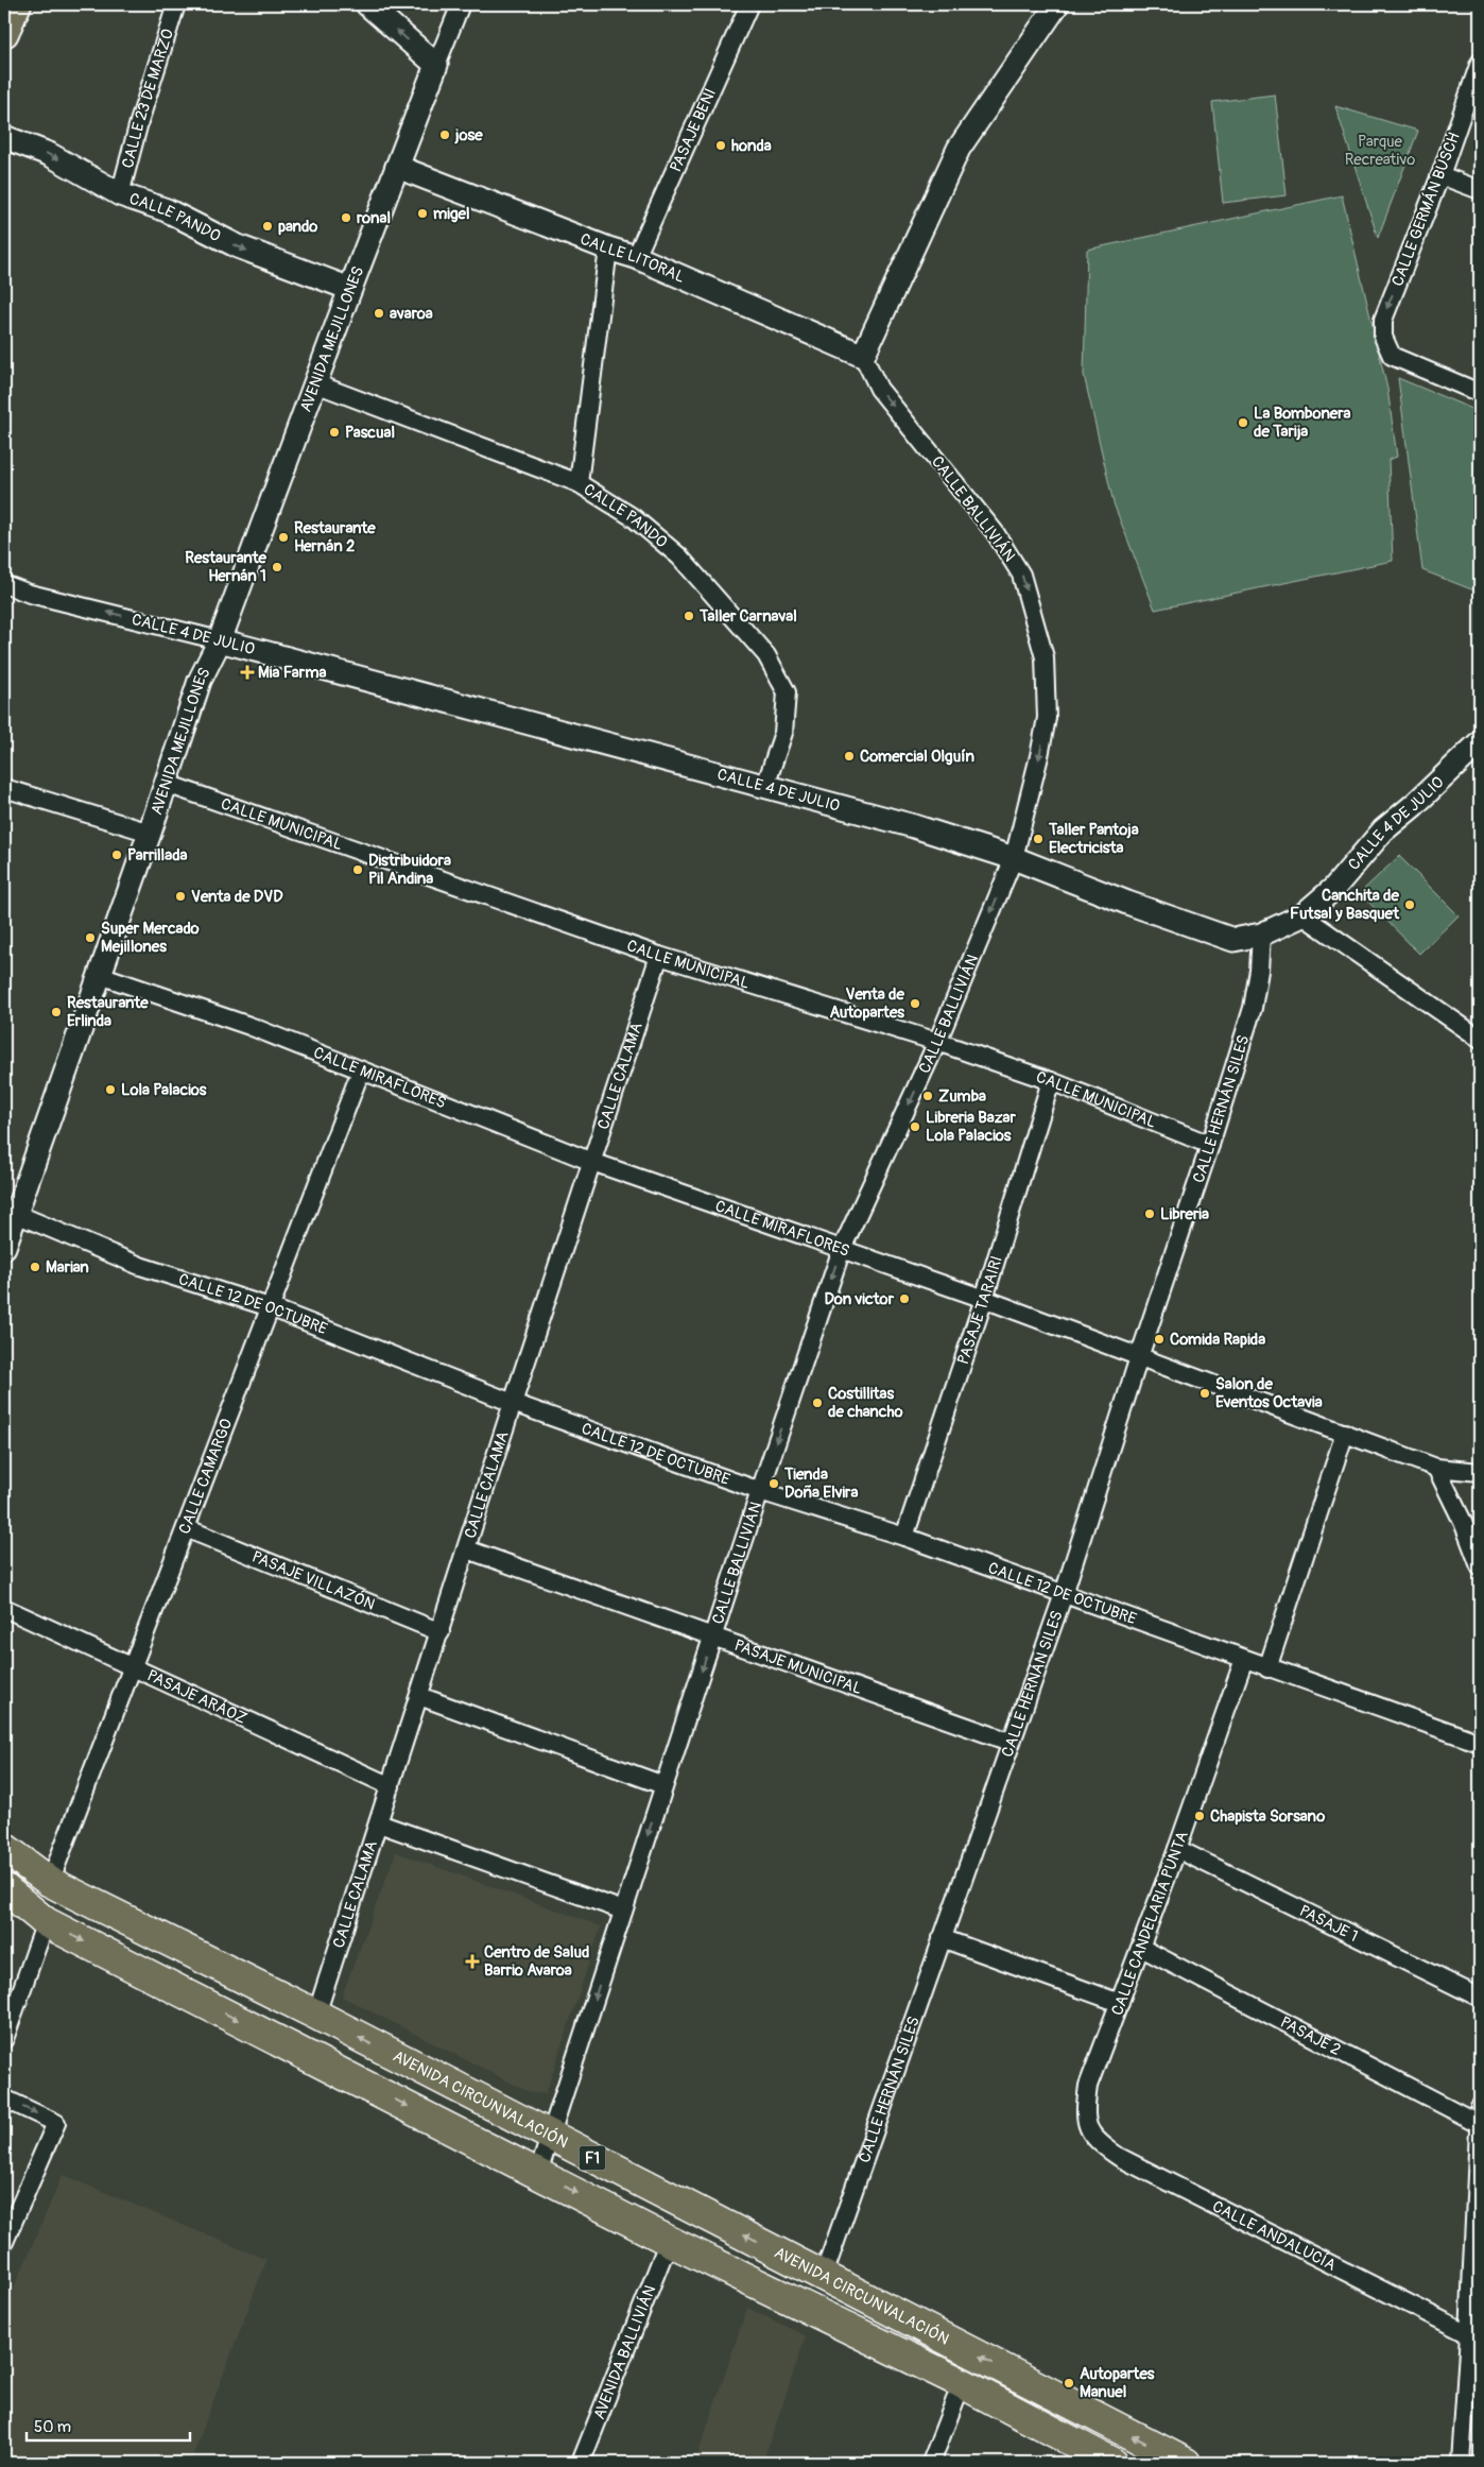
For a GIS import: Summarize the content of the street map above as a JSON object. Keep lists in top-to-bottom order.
{
  "streets": {
    "highway": ["AVENIDA CIRCUNVALACIÓN", "F1"],
    "street": [
      "CALLE 23 DE MARZO",
      "PASAJE BENI",
      "CALLE GERMÁN BUSCH",
      "CALLE PANDO",
      "CALLE LITORAL",
      "AVENIDA MEJILLONES",
      "CALLE BALLIVIÁN",
      "CALLE 4 DE JULIO",
      "CALLE MUNICIPAL",
      "CALLE CALAMA",
      "CALLE MIRAFLORES",
      "CALLE HERNÁN SILES",
      "CALLE 12 DE OCTUBRE",
      "PASAJE TARAIRI",
      "CALLE CAMARGO",
      "PASAJE VILLAZÓN",
      "PASAJE MUNICIPAL",
      "PASAJE ARÁOZ",
      "CALLE CANDELARIA PUNTA",
      "PASAJE 1",
      "PASAJE 2",
      "CALLE ANDALUCÍA",
      "AVENIDA BALLIVIÁN"
    ]
  },
  "crossings": [
    ["CALLE 23 DE MARZO", "CALLE PANDO"],
    ["PASAJE BENI", "CALLE LITORAL"],
    ["CALLE PANDO", "AVENIDA MEJILLONES"],
    ["CALLE PANDO", "CALLE 4 DE JULIO"],
    ["CALLE LITORAL", "AVENIDA MEJILLONES"],
    ["CALLE LITORAL", "CALLE BALLIVIÁN"],
    ["AVENIDA MEJILLONES", "CALLE 4 DE JULIO"],
    ["AVENIDA MEJILLONES", "CALLE MUNICIPAL"],
    ["AVENIDA MEJILLONES", "CALLE MIRAFLORES"],
    ["AVENIDA MEJILLONES", "CALLE 12 DE OCTUBRE"],
    ["CALLE BALLIVIÁN", "CALLE 4 DE JULIO"],
    ["CALLE BALLIVIÁN", "CALLE MUNICIPAL"],
    ["CALLE BALLIVIÁN", "CALLE MIRAFLORES"],
    ["CALLE BALLIVIÁN", "CALLE 12 DE OCTUBRE"],
    ["CALLE BALLIVIÁN", "PASAJE MUNICIPAL"],
    ["CALLE BALLIVIÁN", "AVENIDA CIRCUNVALACIÓN"],
    ["CALLE BALLIVIÁN", "F1"],
    ["CALLE 4 DE JULIO", "CALLE HERNÁN SILES"],
    ["CALLE MUNICIPAL", "CALLE CALAMA"],
    ["CALLE MUNICIPAL", "CALLE HERNÁN SILES"],
    ["CALLE MUNICIPAL", "PASAJE TARAIRI"],
    ["CALLE CALAMA", "CALLE MIRAFLORES"],
    ["CALLE CALAMA", "CALLE 12 DE OCTUBRE"],
    ["CALLE CALAMA", "PASAJE VILLAZÓN"],
    ["CALLE CALAMA", "PASAJE MUNICIPAL"],
    ["CALLE CALAMA", "PASAJE ARÁOZ"],
    ["CALLE CALAMA", "AVENIDA CIRCUNVALACIÓN"],
    ["CALLE MIRAFLORES", "CALLE HERNÁN SILES"],
    ["CALLE MIRAFLORES", "PASAJE TARAIRI"],
    ["CALLE MIRAFLORES", "CALLE CAMARGO"],
    ["CALLE HERNÁN SILES", "CALLE 12 DE OCTUBRE"],
    ["CALLE HERNÁN SILES", "PASAJE MUNICIPAL"],
    ["CALLE HERNÁN SILES", "AVENIDA CIRCUNVALACIÓN"],
    ["CALLE 12 DE OCTUBRE", "PASAJE TARAIRI"],
    ["CALLE 12 DE OCTUBRE", "CALLE CAMARGO"],
    ["CALLE 12 DE OCTUBRE", "CALLE CANDELARIA PUNTA"],
    ["CALLE CAMARGO", "PASAJE VILLAZÓN"],
    ["CALLE CAMARGO", "PASAJE ARÁOZ"],
    ["CALLE CAMARGO", "AVENIDA CIRCUNVALACIÓN"],
    ["CALLE CANDELARIA PUNTA", "PASAJE 1"],
    ["CALLE CANDELARIA PUNTA", "PASAJE 2"],
    ["CALLE CANDELARIA PUNTA", "CALLE ANDALUCÍA"],
    ["F1", "AVENIDA BALLIVIÁN"]
  ],
  "one_way": ["CALLE PANDO", "CALLE BALLIVIÁN"],
  "parks": ["Parque Recreativo"],
  "places": {
    "other": [
      "jose",
      "honda",
      "migel",
      "ronal",
      "pando",
      "avaroa",
      "La Bombonera de Tarija",
      "Pascual",
      "Restaurante Hernán 2",
      "Restaurante Hernán 1",
      "Taller Carnaval",
      "Comercial Olguín",
      "Taller Pantoja Electricista",
      "Parrillada",
      "Distribuidora Pil Andina",
      "Venta de DVD",
      "Canchita de Futsal y Basquet",
      "Super Mercado Mejillones",
      "Venta de Autopartes",
      "Restaurante Erlinda",
      "Lola Palacios",
      "Zumba",
      "Libreria Bazar Lola Palacios",
      "Libreria",
      "Marian",
      "Don victor",
      "Comida Rapida",
      "Salon de Eventos Octavia",
      "Costillitas de chancho",
      "Tienda Doña Elvira",
      "Chapista Sorsano",
      "Autopartes Manuel"
    ],
    "health": ["Mia Farma", "Centro de Salud Barrio Avaroa"]
  },
  "scale_bar": "50 m"
}
